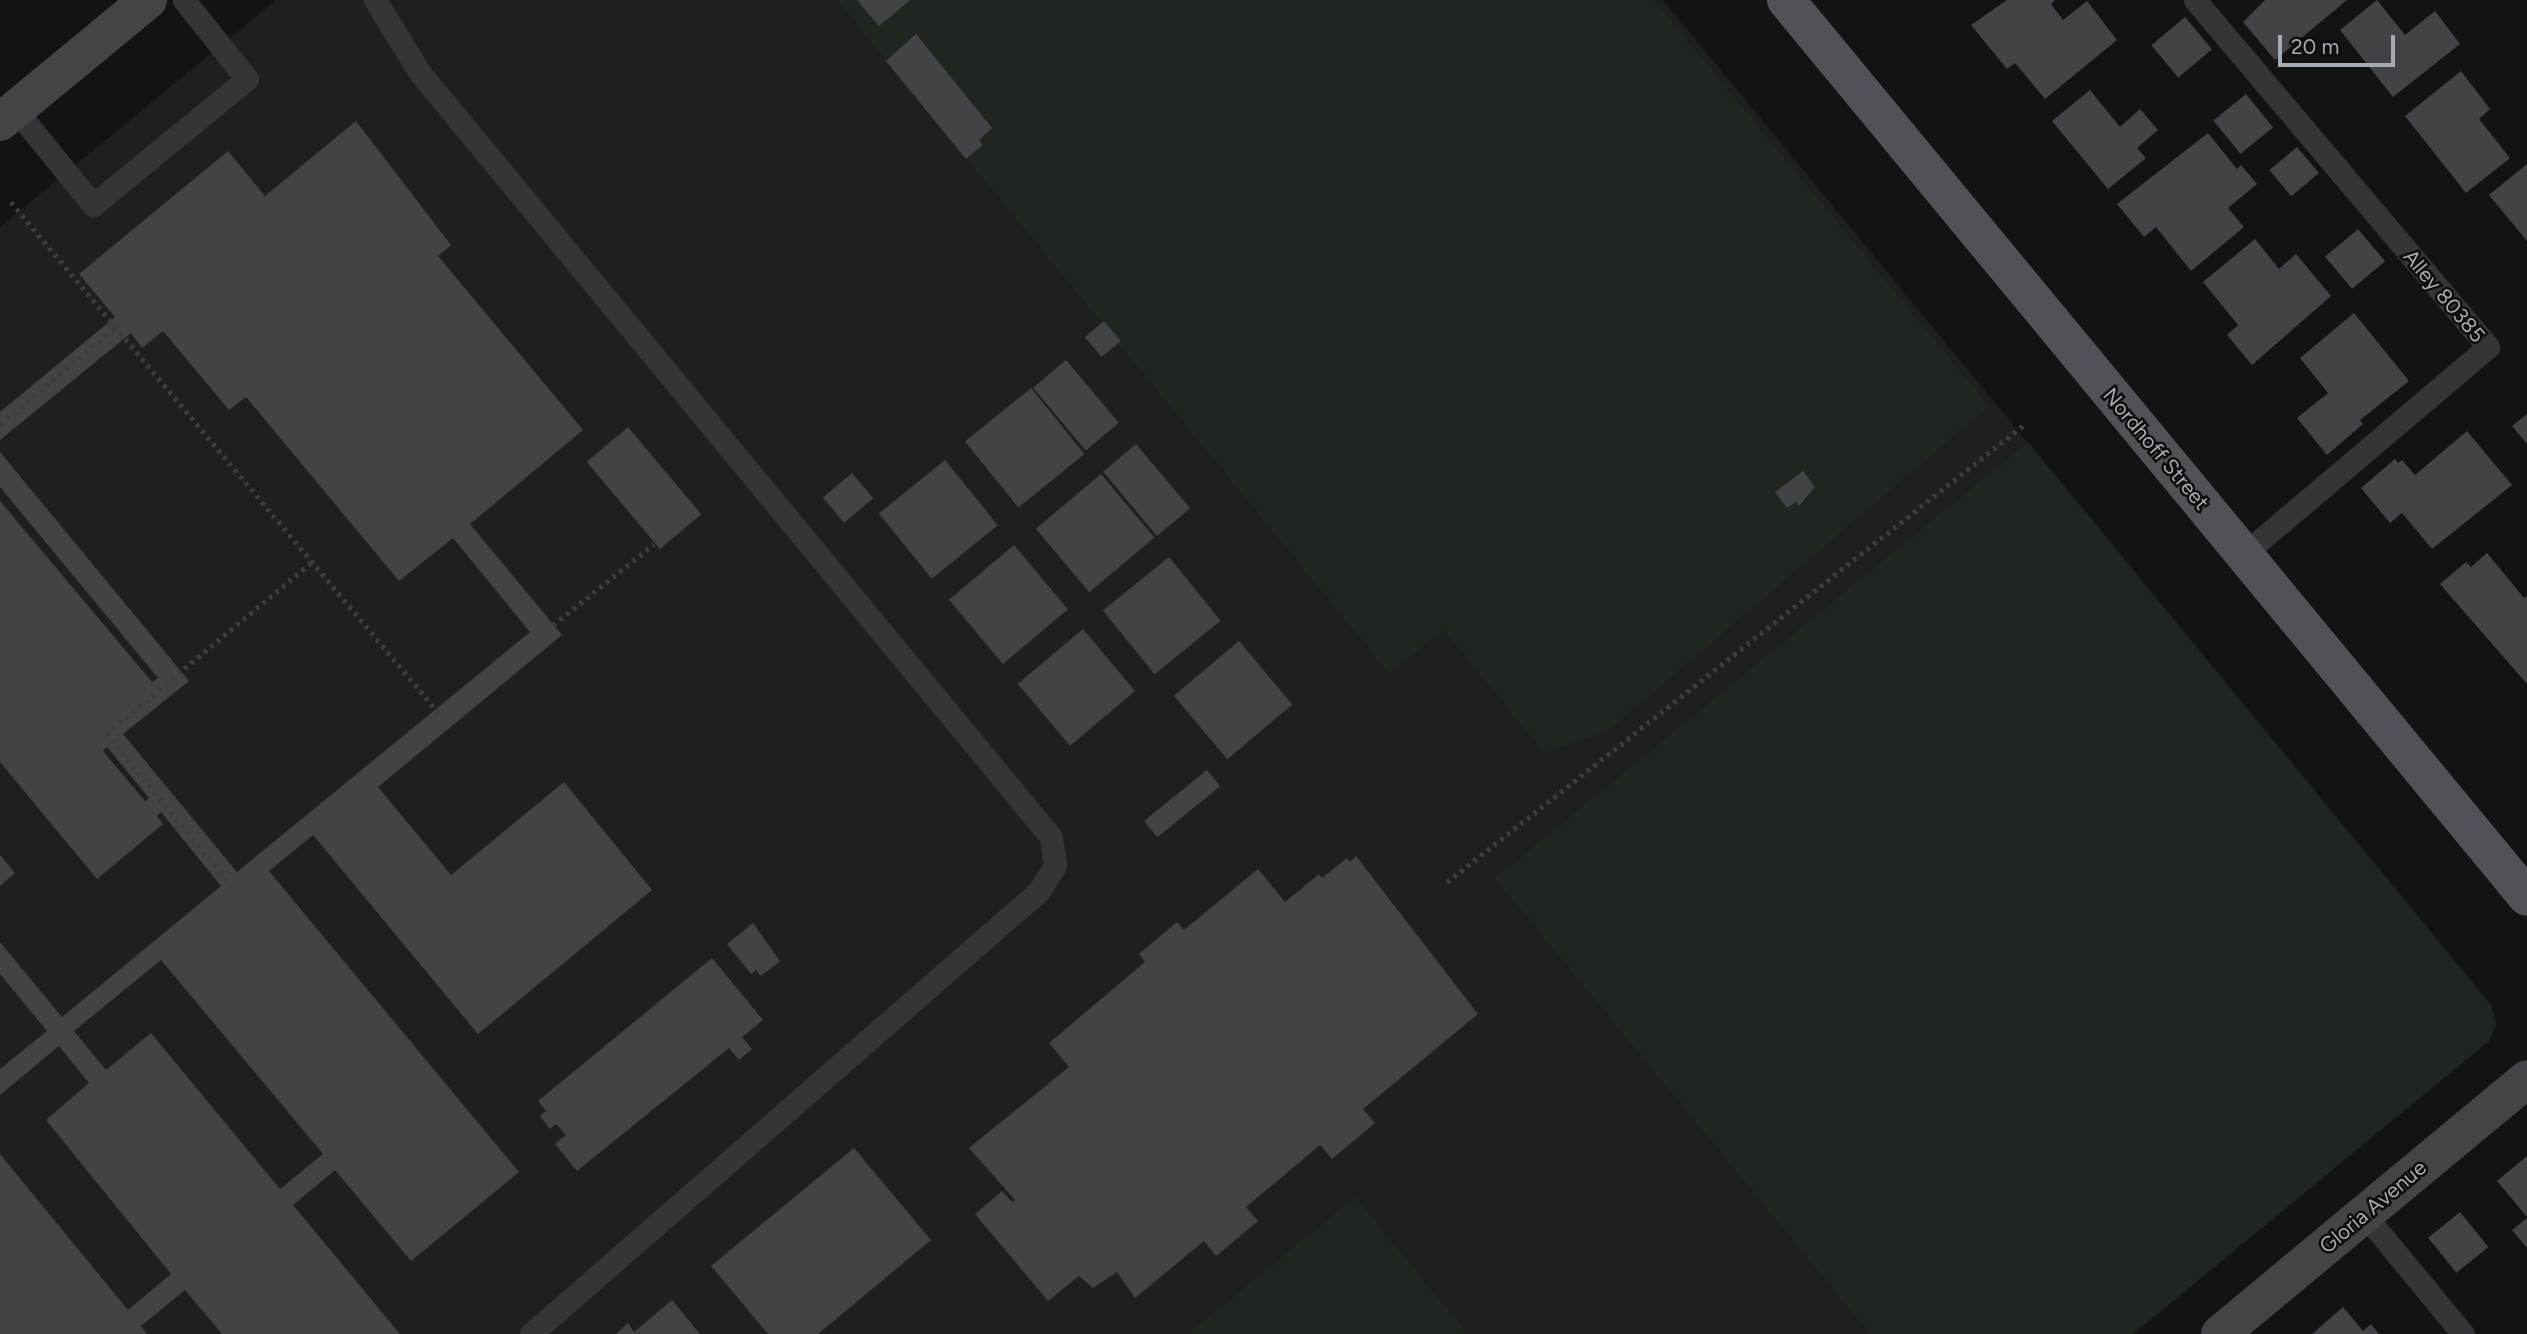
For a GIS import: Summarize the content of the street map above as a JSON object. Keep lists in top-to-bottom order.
{
  "streets": {
    "main road": ["Nordhoff Street"],
    "street": ["Gloria Avenue"],
    "lane": ["Alley 80385"]
  },
  "crossings": [
    ["Alley 80385", "Nordhoff Street"]
  ],
  "scale_bar": "20 m"
}
